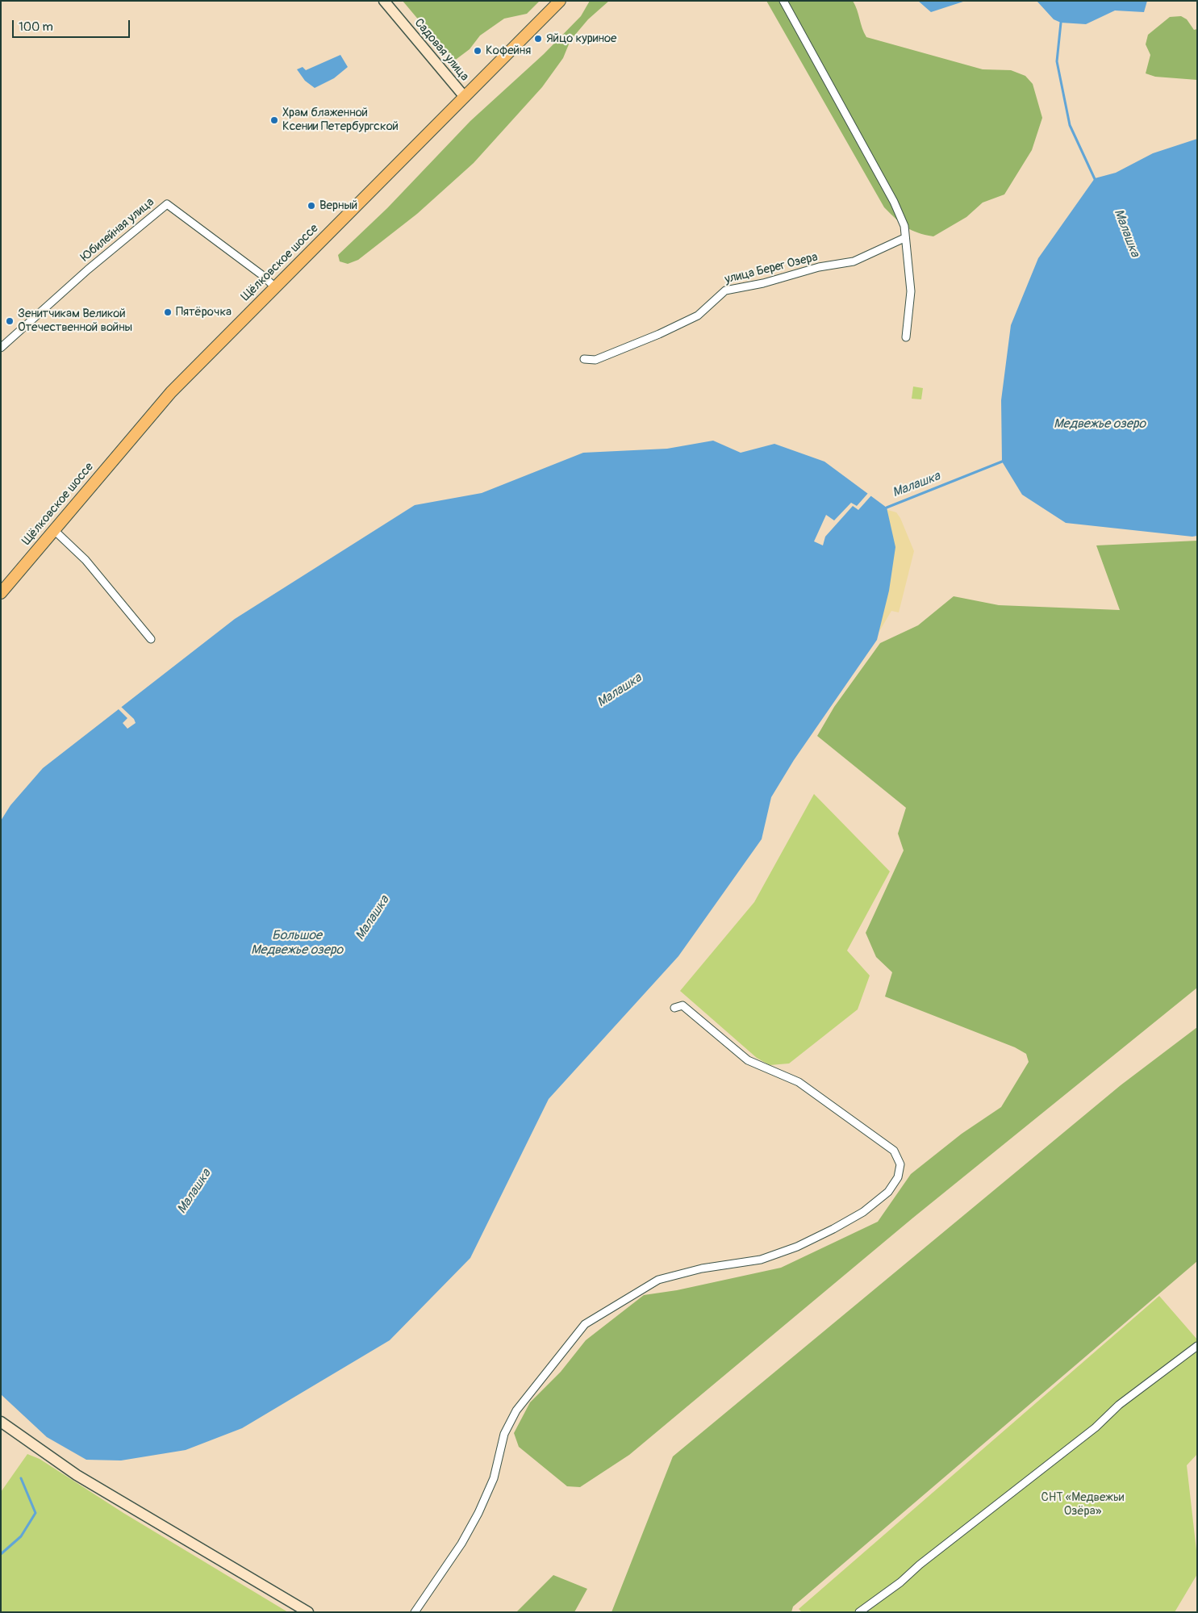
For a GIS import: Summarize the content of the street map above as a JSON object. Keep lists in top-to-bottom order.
{
  "streets": {
    "main road": ["Садовая улица", "Щёлковское шоссе"],
    "street": ["Юбилейная улица", "улица Берег Озера"]
  },
  "crossings": [
    ["Садовая улица", "Щёлковское шоссе"],
    ["Юбилейная улица", "Щёлковское шоссе"]
  ],
  "water": ["Малашка", "Медвежье озеро", "Большое Медвежье озеро"],
  "parks": ["СНТ «Медвежьи Озёра»"],
  "places": [
    "Яйцо куриное",
    "Кофейня",
    "Храм блаженной Ксении Петербургской",
    "Верный",
    "Пятёрочка",
    "Зенитчикам Великой Отечественной войны"
  ],
  "scale_bar": "100 m"
}
